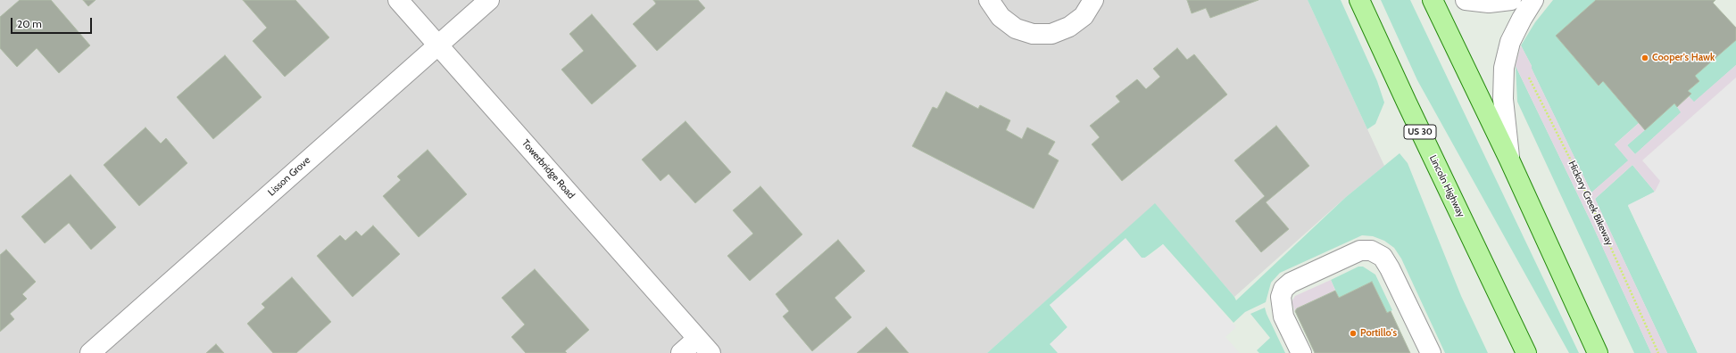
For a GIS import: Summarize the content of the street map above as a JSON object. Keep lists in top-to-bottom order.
{
  "streets": {
    "main road": ["US 30", "Lincoln Highway"],
    "street": ["Towerbridge Road", "Lisson Grove"],
    "path": ["Hickory Creek Bikeway"]
  },
  "crossings": [
    ["Towerbridge Road", "Lisson Grove"]
  ],
  "places": ["Cooper's Hawk", "Portillo's"],
  "scale_bar": "20 m"
}
